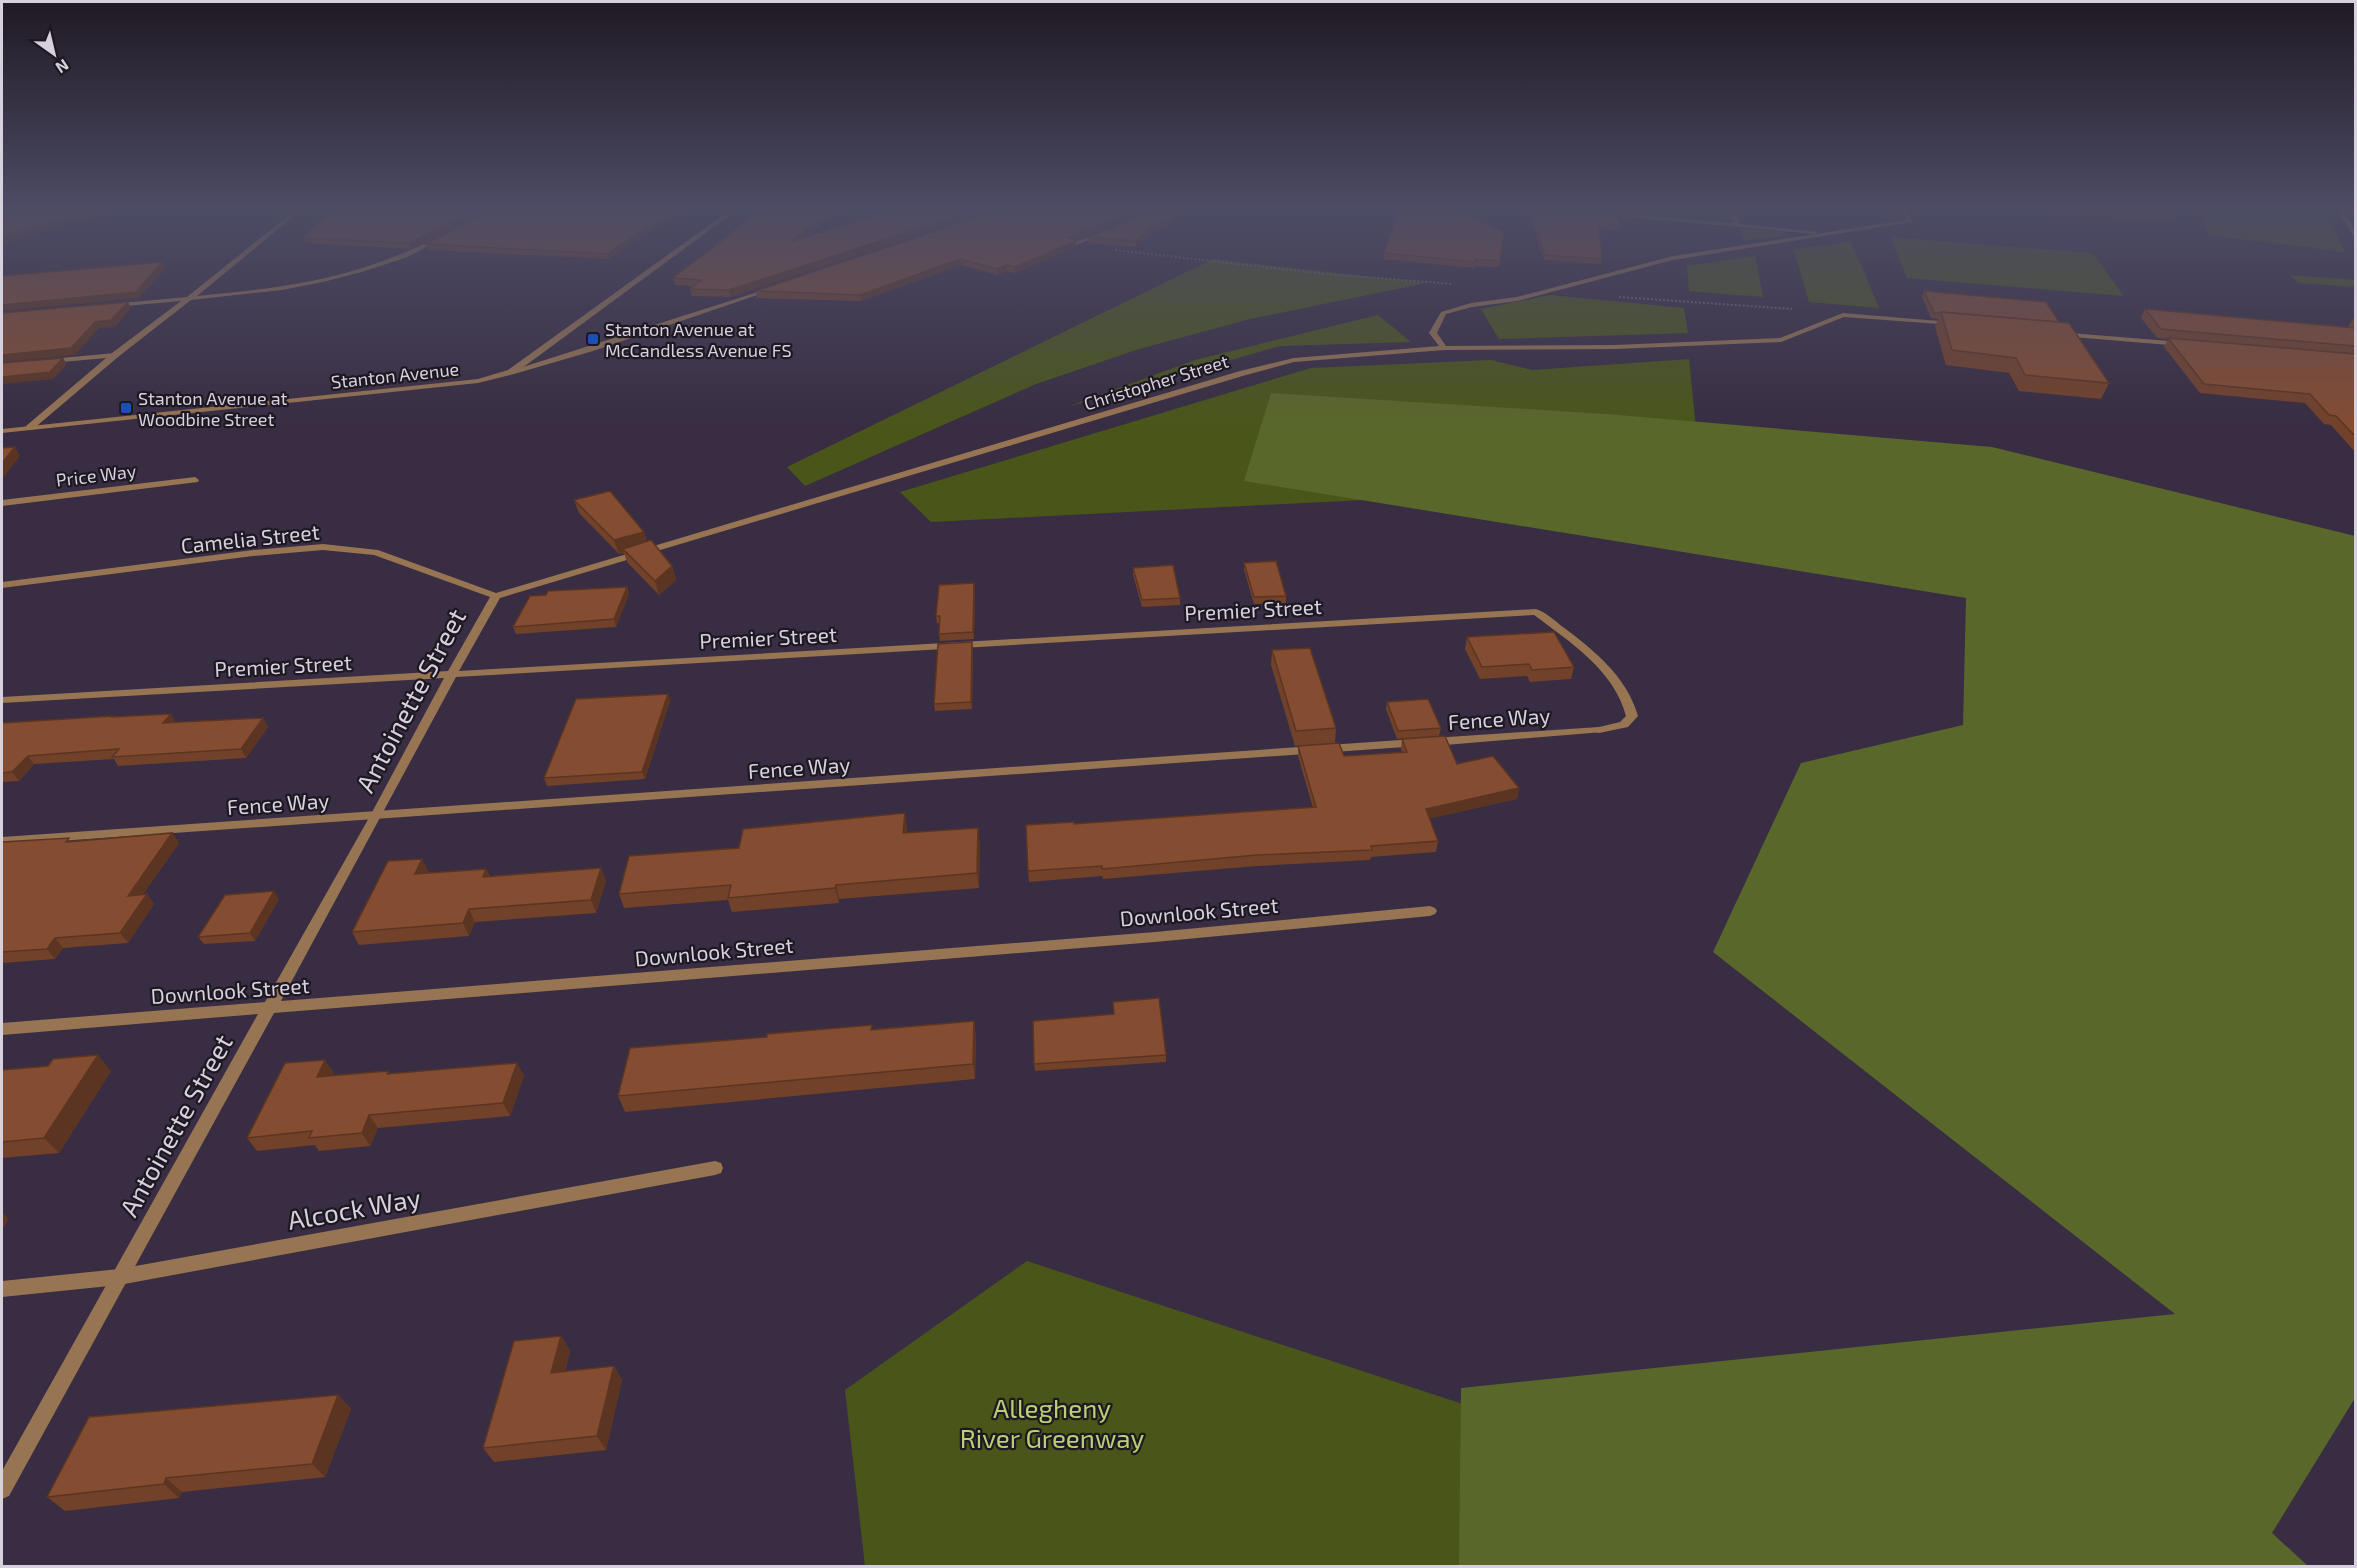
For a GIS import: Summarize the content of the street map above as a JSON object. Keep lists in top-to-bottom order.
{
  "streets": {
    "street": [
      "Stanton Avenue",
      "Christopher Street",
      "Price Way",
      "Camelia Street",
      "Premier Street",
      "Antoinette Street",
      "Fence Way",
      "Downlook Street",
      "Alcock Way"
    ]
  },
  "crossings": [
    ["Christopher Street", "Camelia Street"],
    ["Christopher Street", "Antoinette Street"],
    ["Camelia Street", "Antoinette Street"],
    ["Premier Street", "Antoinette Street"],
    ["Premier Street", "Fence Way"],
    ["Antoinette Street", "Fence Way"],
    ["Antoinette Street", "Downlook Street"],
    ["Antoinette Street", "Alcock Way"]
  ],
  "parks": ["Allegheny River Greenway"],
  "places": {
    "transit": ["Stanton Avenue at McCandless Avenue FS", "Stanton Avenue at Woodbine Street"]
  },
  "north": "bottom right"
}
